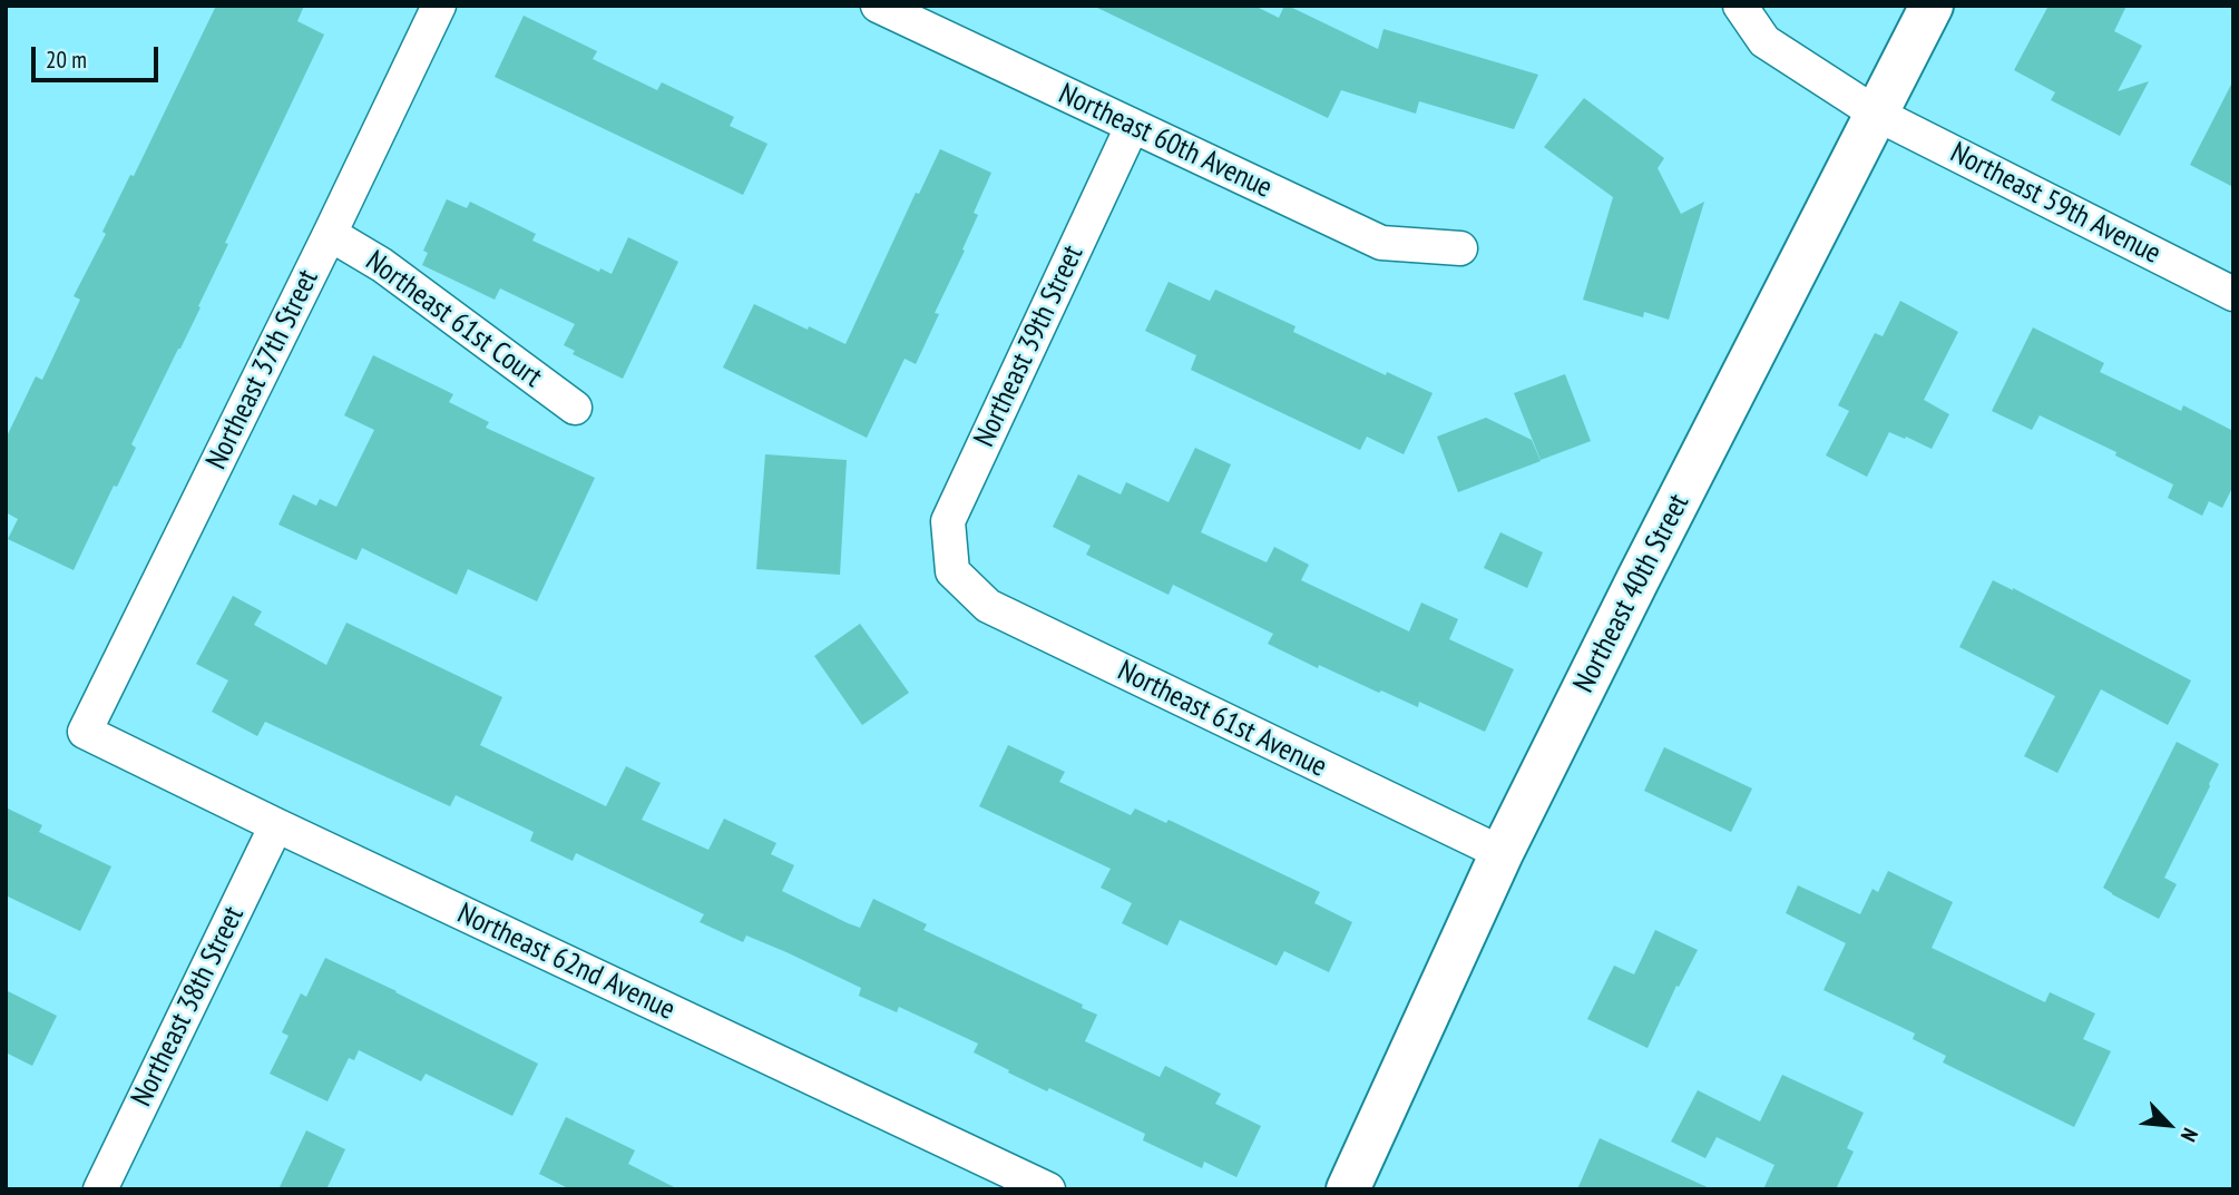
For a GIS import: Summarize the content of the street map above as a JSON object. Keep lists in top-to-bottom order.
{
  "streets": {
    "street": [
      "Northeast 60th Avenue",
      "Northeast 59th Avenue",
      "Northeast 61st Court",
      "Northeast 39th Street",
      "Northeast 37th Street",
      "Northeast 40th Street",
      "Northeast 61st Avenue",
      "Northeast 62nd Avenue",
      "Northeast 38th Street"
    ]
  },
  "crossings": [
    ["Northeast 60th Avenue", "Northeast 39th Street"],
    ["Northeast 59th Avenue", "Northeast 40th Street"],
    ["Northeast 61st Court", "Northeast 37th Street"],
    ["Northeast 39th Street", "Northeast 61st Avenue"],
    ["Northeast 37th Street", "Northeast 62nd Avenue"],
    ["Northeast 40th Street", "Northeast 61st Avenue"],
    ["Northeast 62nd Avenue", "Northeast 38th Street"]
  ],
  "scale_bar": "20 m",
  "north": "bottom right"
}
